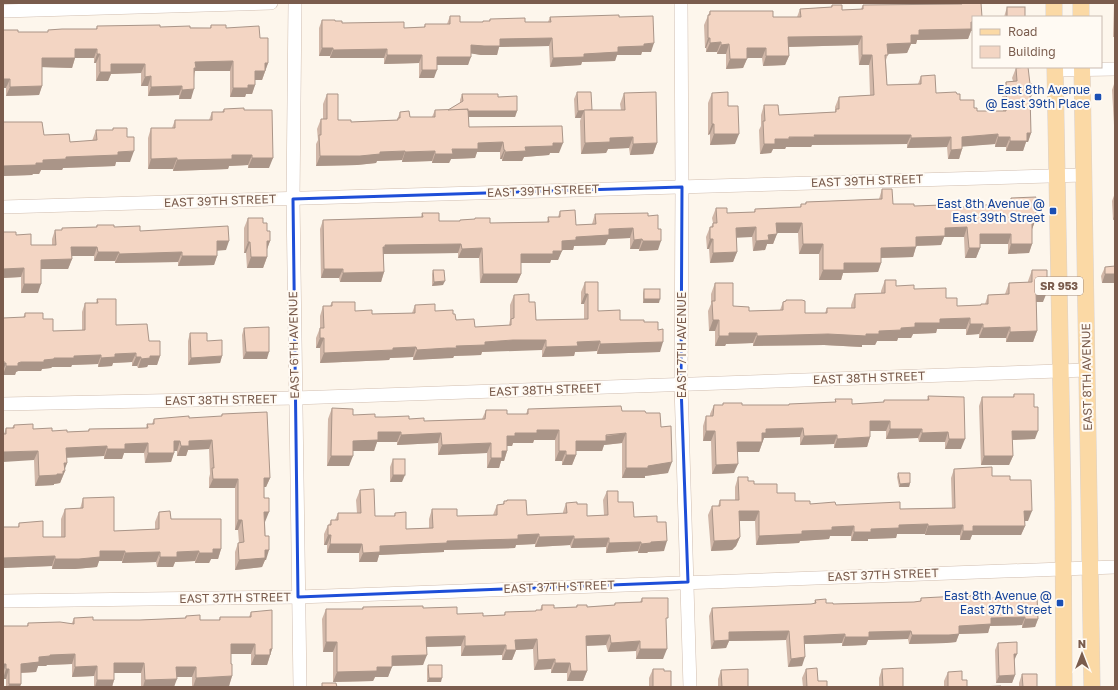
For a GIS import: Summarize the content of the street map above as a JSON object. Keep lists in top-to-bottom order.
{
  "streets": {
    "main road": ["SR 953", "EAST 8TH AVENUE"],
    "street": [
      "EAST 39TH STREET",
      "EAST 6TH AVENUE",
      "EAST 7TH AVENUE",
      "EAST 38TH STREET",
      "EAST 37TH STREET"
    ]
  },
  "crossings": [
    ["EAST 39TH STREET", "SR 953"],
    ["EAST 39TH STREET", "EAST 6TH AVENUE"],
    ["EAST 39TH STREET", "EAST 7TH AVENUE"],
    ["EAST 39TH STREET", "EAST 8TH AVENUE"],
    ["SR 953", "EAST 38TH STREET"],
    ["SR 953", "EAST 37TH STREET"],
    ["EAST 6TH AVENUE", "EAST 38TH STREET"],
    ["EAST 6TH AVENUE", "EAST 37TH STREET"],
    ["EAST 7TH AVENUE", "EAST 38TH STREET"],
    ["EAST 7TH AVENUE", "EAST 37TH STREET"],
    ["EAST 8TH AVENUE", "EAST 38TH STREET"],
    ["EAST 8TH AVENUE", "EAST 37TH STREET"]
  ],
  "places": {
    "transit": ["East 8th Avenue @ East 39th Place", "East 8th Avenue @ East 39th Street", "East 8th Avenue @ East 37th Street"]
  },
  "legend": ["Road", "Building"],
  "north": "top"
}
